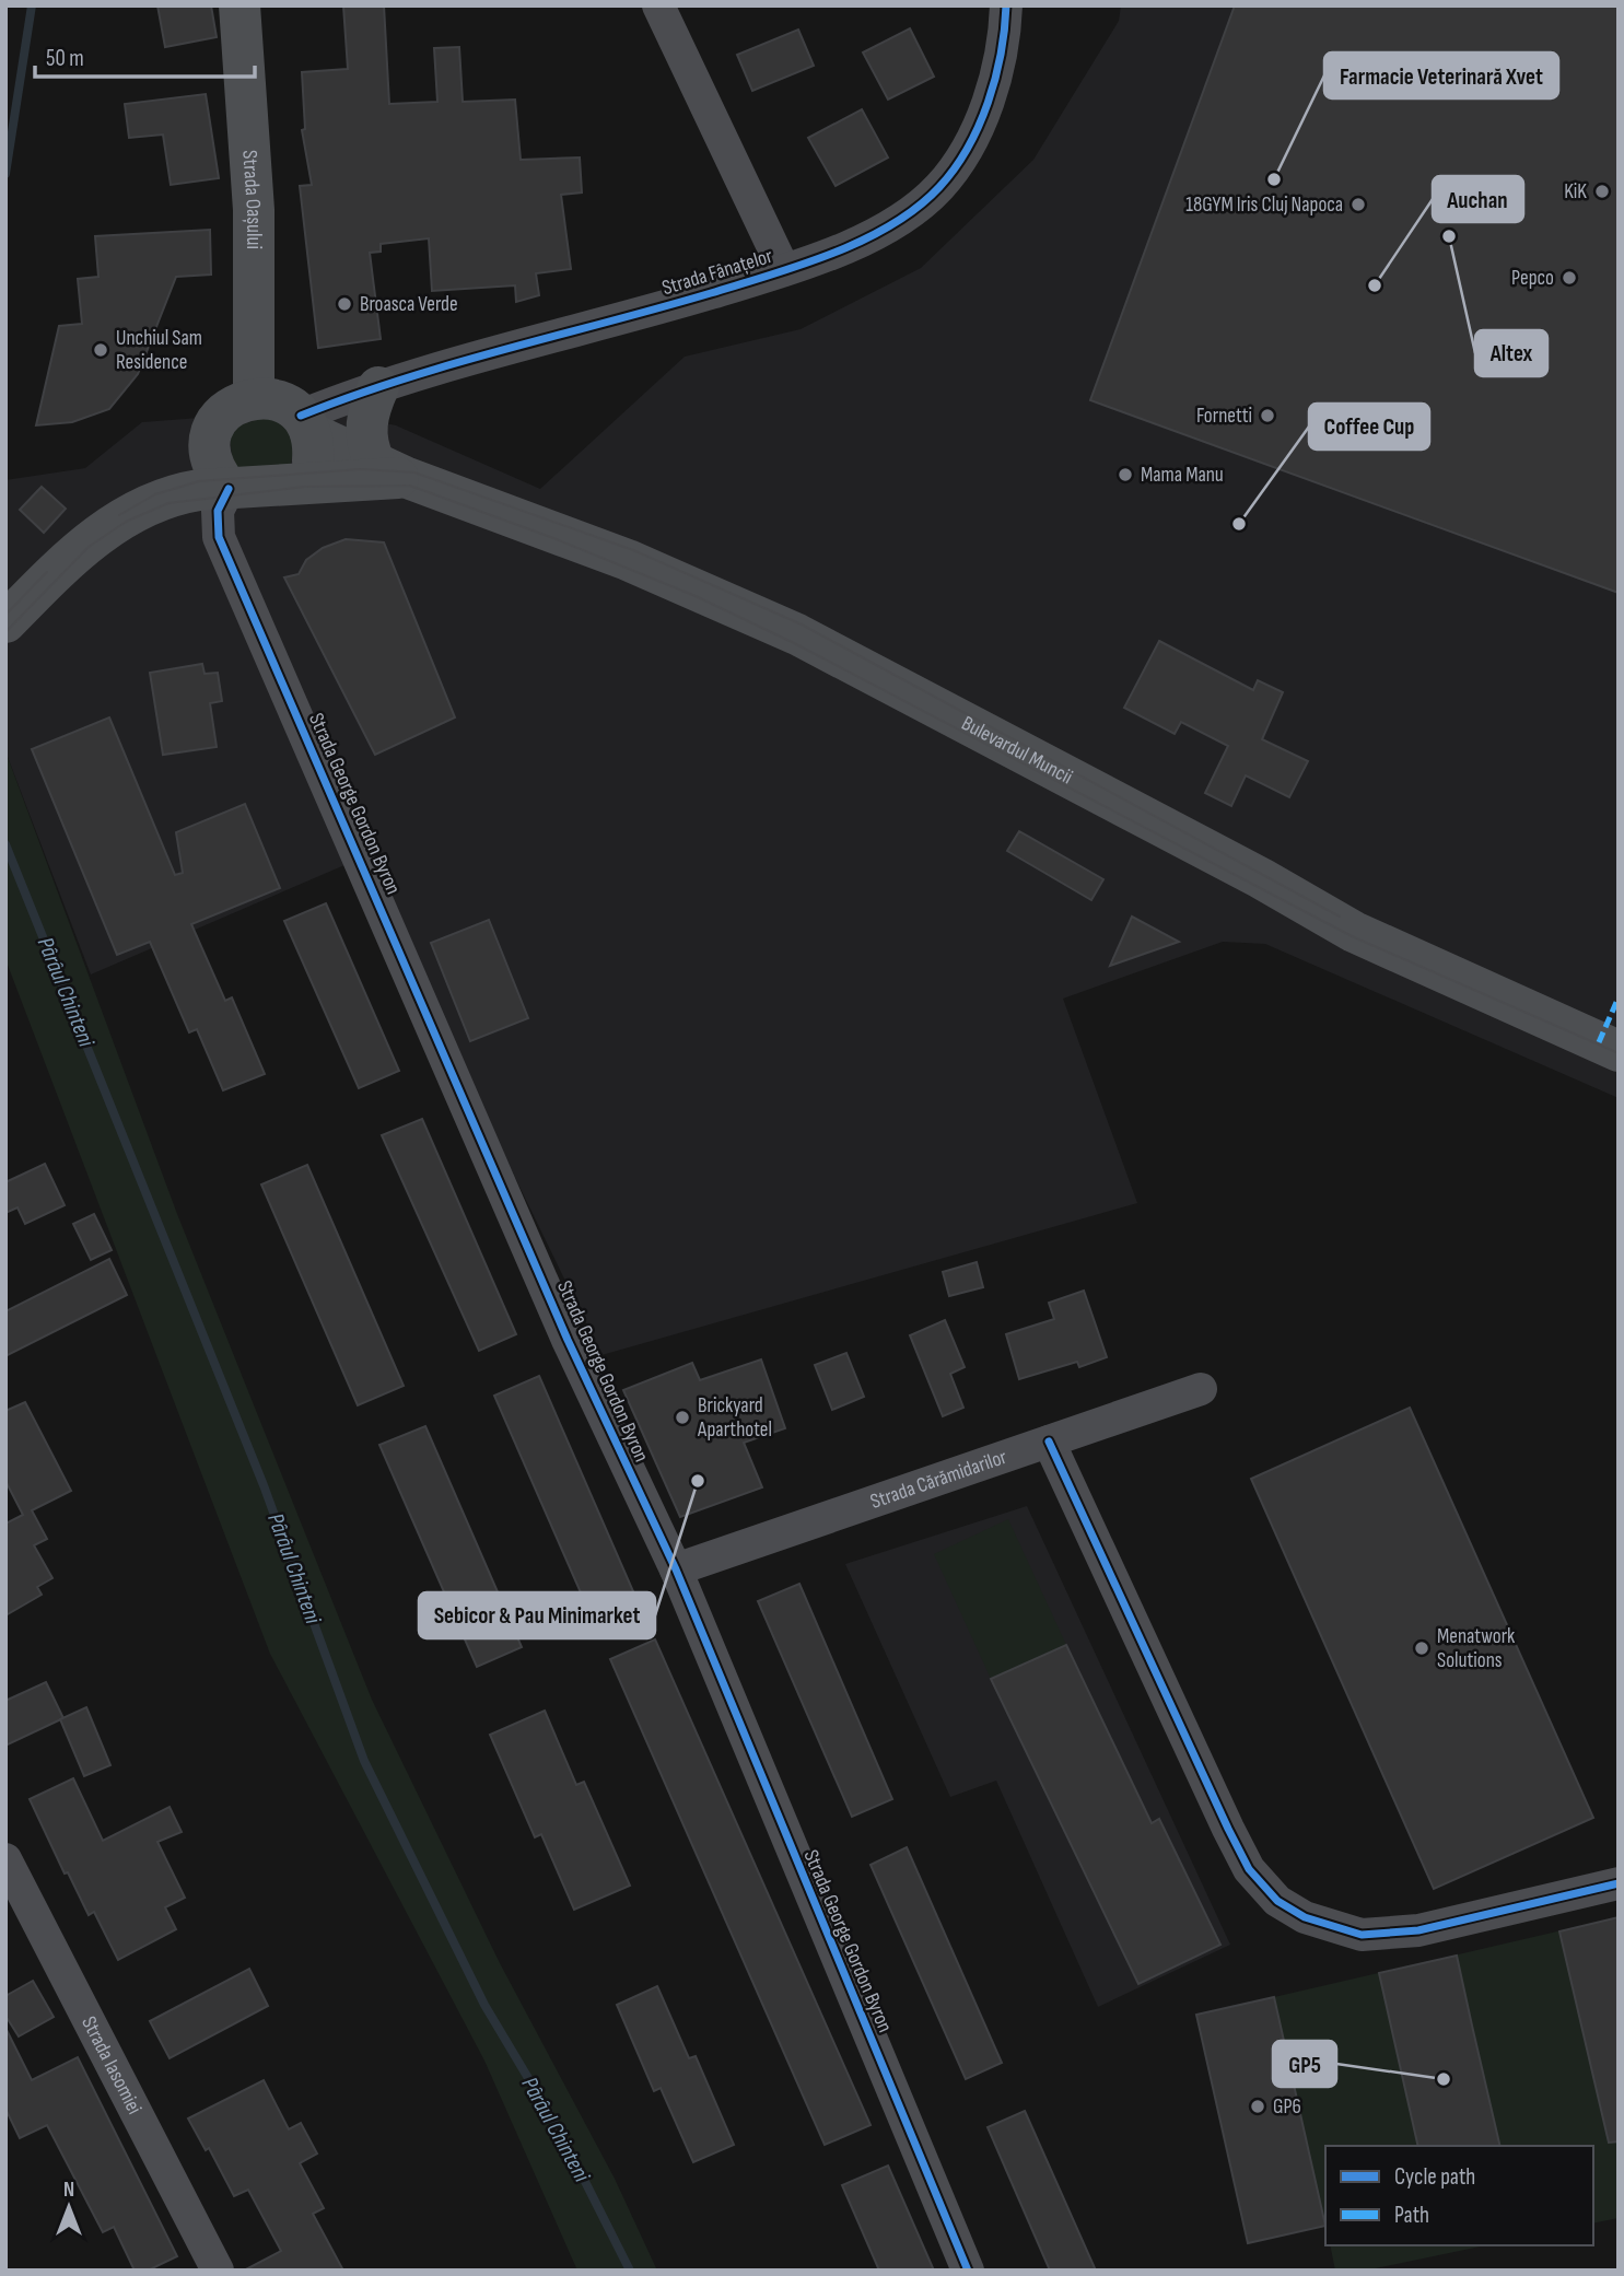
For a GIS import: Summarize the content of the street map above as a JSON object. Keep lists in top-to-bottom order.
{
  "streets": {
    "main road": ["Strada Oașului", "Bulevardul Muncii"],
    "street": [
      "Strada Fânațelor",
      "Strada George Gordon Byron",
      "Strada Cărămidarilor",
      "Strada Iasomiei"
    ]
  },
  "crossings": [
    ["Strada Oașului", "Strada Fânațelor"],
    ["Strada Oașului", "Bulevardul Muncii"],
    ["Strada Oașului", "Strada George Gordon Byron"],
    ["Strada Fânațelor", "Bulevardul Muncii"],
    ["Strada Fânațelor", "Strada George Gordon Byron"],
    ["Bulevardul Muncii", "Strada George Gordon Byron"],
    ["Strada George Gordon Byron", "Strada Cărămidarilor"]
  ],
  "water": ["Pârâul Chinteni"],
  "places": [
    "Farmacie Veterinară Xvet",
    "KiK",
    "18GYM Iris Cluj Napoca",
    "Altex",
    "Pepco",
    "Auchan",
    "Broasca Verde",
    "Unchiul Sam Residence",
    "Fornetti",
    "Mama Manu",
    "Coffee Cup",
    "Brickyard Aparthotel",
    "Sebicor & Pau Minimarket",
    "Menatwork Solutions",
    "GP5",
    "GP6"
  ],
  "legend": ["Cycle path", "Path"],
  "scale_bar": "50 m",
  "north": "top"
}
